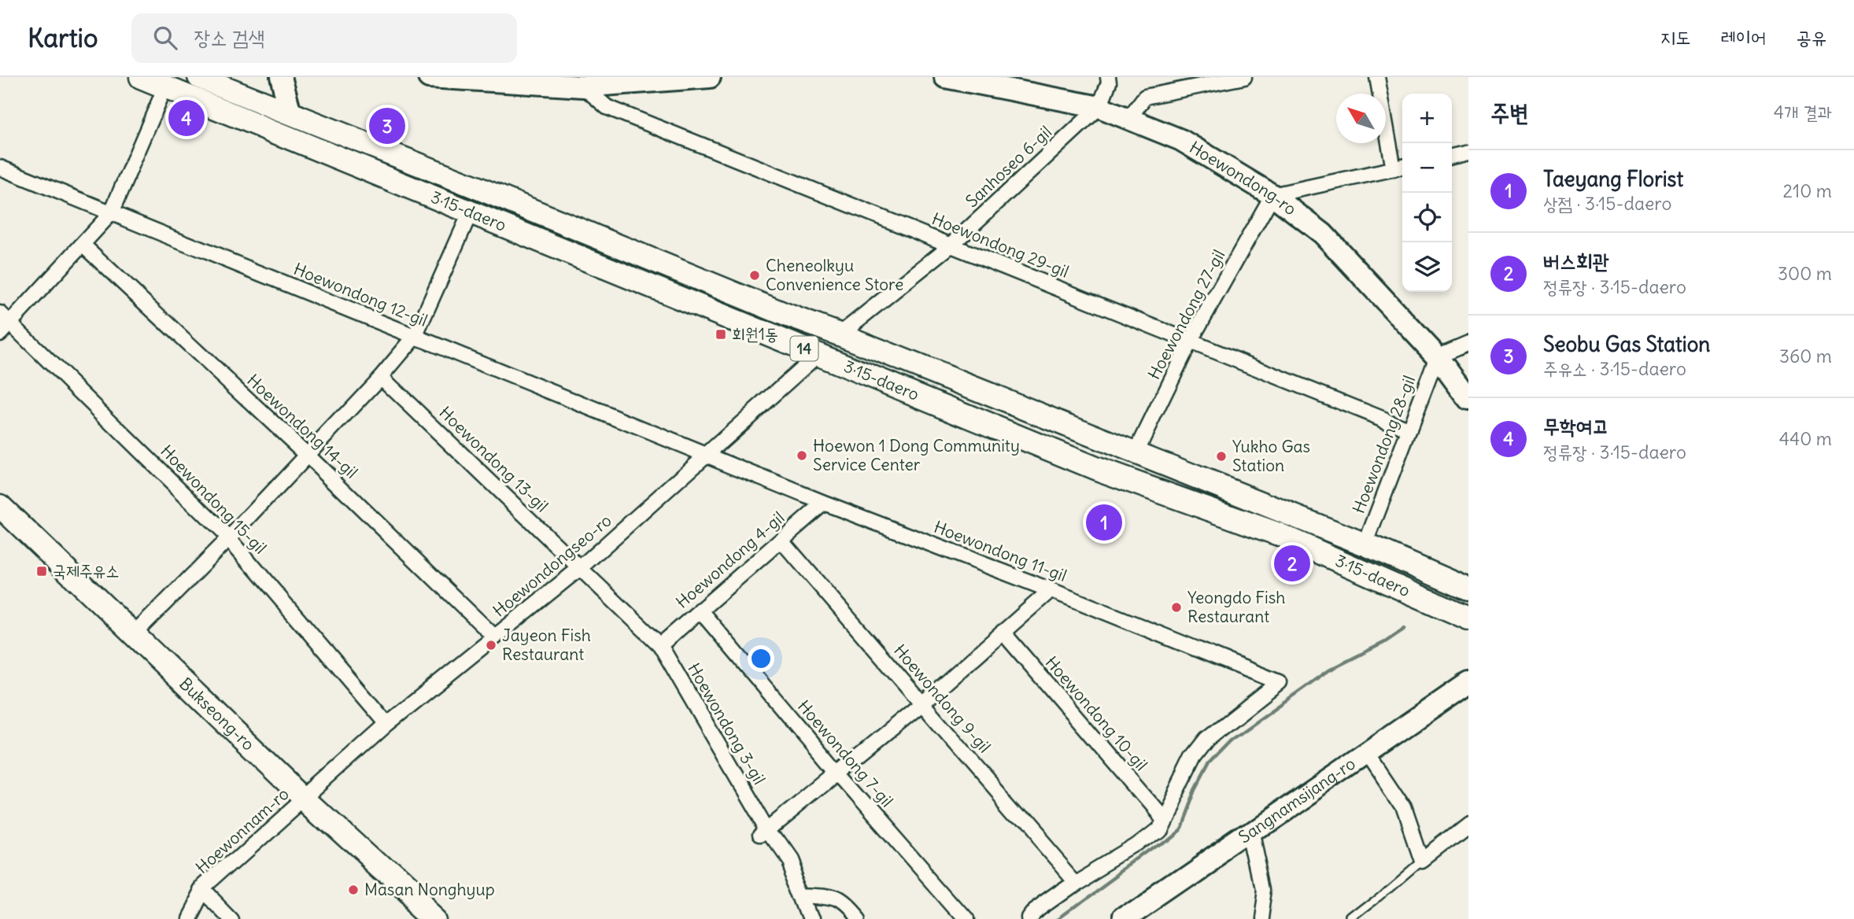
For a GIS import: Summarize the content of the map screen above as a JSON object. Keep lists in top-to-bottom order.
{
  "streets": {
    "main road": [
      "Hoewondong-ro",
      "3·15-daero",
      "14",
      "Bukseong-ro",
      "Sangnamsijang-ro"
    ],
    "street": [
      "Sanhoseo 6-gil",
      "Hoewondong 29-gil",
      "Hoewondong 12-gil",
      "Hoewondong 27-gil",
      "Hoewondong 14-gil",
      "Hoewondong 28-gil",
      "Hoewondong 13-gil",
      "Hoewondong 15-gil",
      "Hoewondong 11-gil",
      "Hoewondong 4-gil",
      "Hoewondongseo-ro",
      "Hoewondong 9-gil",
      "Hoewondong 10-gil",
      "Hoewondong 3-gil",
      "Hoewondong 7-gil",
      "Hoewonnam-ro"
    ]
  },
  "crossings": [
    ["Sanhoseo 6-gil", "Hoewondong-ro"],
    ["Sanhoseo 6-gil", "3·15-daero"],
    ["Sanhoseo 6-gil", "Hoewondong 29-gil"],
    ["Hoewondong-ro", "Hoewondong 27-gil"],
    ["Hoewondong-ro", "Hoewondong 28-gil"],
    ["3·15-daero", "Hoewondong 27-gil"],
    ["3·15-daero", "Hoewondong 28-gil"],
    ["3·15-daero", "Hoewondongseo-ro"],
    ["Hoewondong 29-gil", "Hoewondong 27-gil"],
    ["Hoewondong 29-gil", "Hoewondong 28-gil"],
    ["Hoewondong 12-gil", "Hoewondong 11-gil"],
    ["Hoewondong 12-gil", "Hoewondongseo-ro"],
    ["Hoewondong 14-gil", "Hoewondongseo-ro"],
    ["Hoewondong 13-gil", "Hoewondongseo-ro"],
    ["Hoewondong 13-gil", "Hoewondong 3-gil"],
    ["Hoewondong 15-gil", "Hoewondongseo-ro"],
    ["Hoewondong 11-gil", "Hoewondong 4-gil"],
    ["Hoewondong 11-gil", "Hoewondongseo-ro"],
    ["Hoewondong 11-gil", "Hoewondong 10-gil"],
    ["Hoewondong 4-gil", "Hoewondong 9-gil"],
    ["Hoewondong 4-gil", "Hoewondong 3-gil"],
    ["Hoewondong 4-gil", "Hoewondong 7-gil"],
    ["Hoewondongseo-ro", "Bukseong-ro"],
    ["Hoewondongseo-ro", "Hoewondong 3-gil"],
    ["Hoewondongseo-ro", "Hoewonnam-ro"],
    ["Bukseong-ro", "Hoewonnam-ro"]
  ],
  "places": {
    "other": [
      "Cheneolkyu Convenience Store",
      "Hoewon 1 Dong Community Service Center",
      "Yukho Gas Station",
      "Yeongdo Fish Restaurant",
      "Jayeon Fish Restaurant",
      "Masan Nonghyup"
    ],
    "transit": ["회원1동", "국제주유소"]
  },
  "north": "top left",
  "page": {
    "header": "Kartio",
    "search": "장소 검색",
    "nav": ["지도", "레이어", "공유"],
    "heading": ["주변", "4개 결과"],
    "map_buttons": ["+", "−"],
    "pins": [
      "4",
      "3",
      "1",
      "2"
    ],
    "list": [
      {
        "mark": "1",
        "name": "Taeyang Florist",
        "note": "상점 · 3·15-daero",
        "value": "210 m"
      },
      {
        "mark": "2",
        "name": "버스회관",
        "note": "정류장 · 3·15-daero",
        "value": "300 m"
      },
      {
        "mark": "3",
        "name": "Seobu Gas Station",
        "note": "주유소 · 3·15-daero",
        "value": "360 m"
      },
      {
        "mark": "4",
        "name": "무학여고",
        "note": "정류장 · 3·15-daero",
        "value": "440 m"
      }
    ]
  }
}
